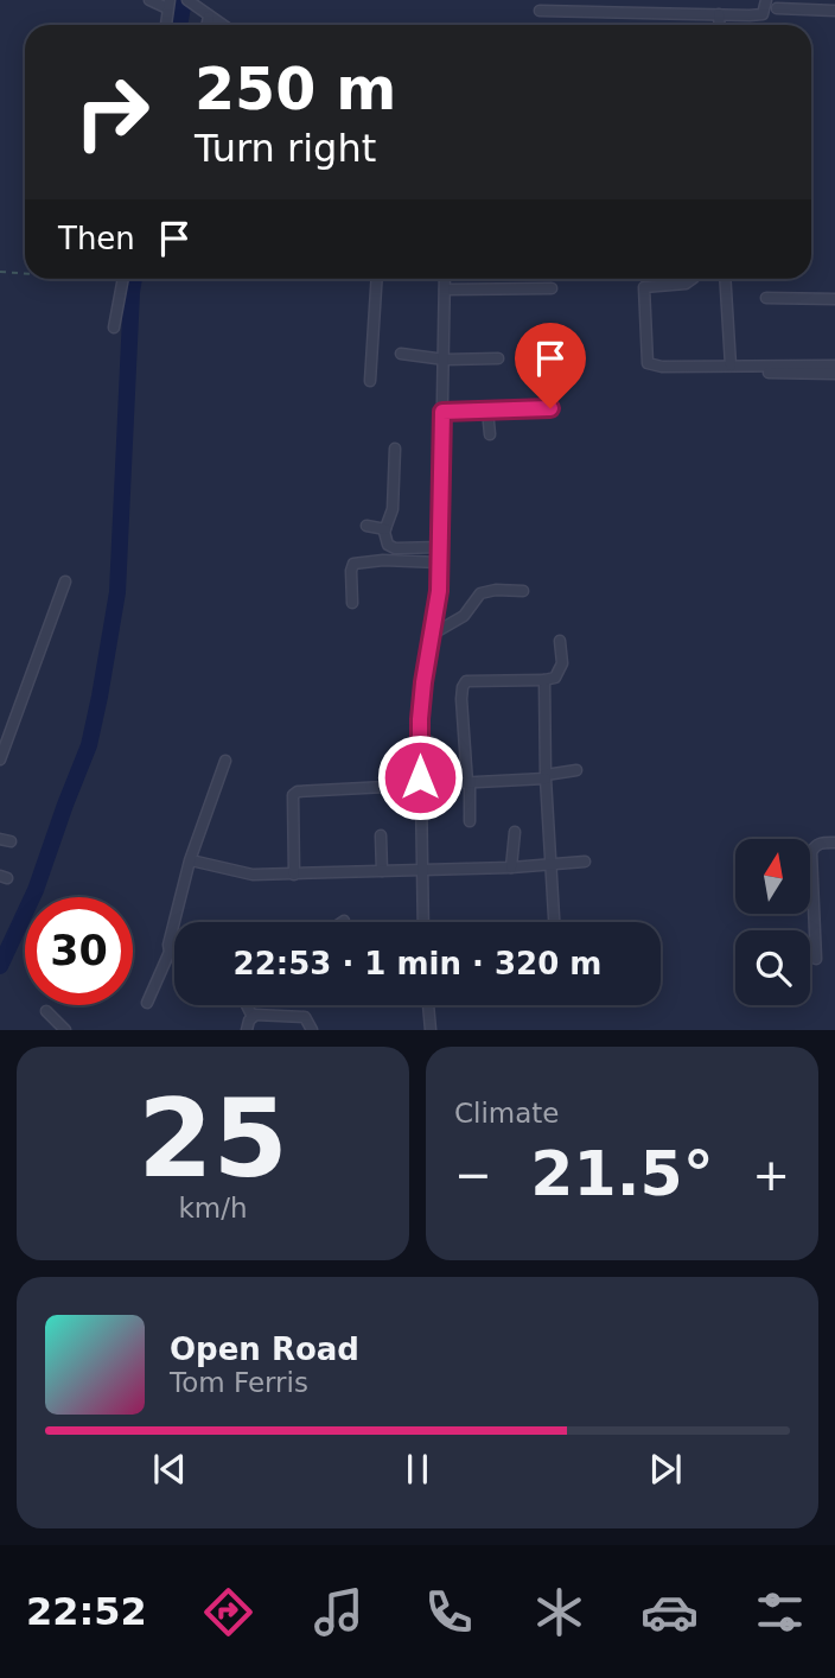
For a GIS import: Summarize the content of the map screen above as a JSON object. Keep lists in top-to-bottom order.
{
  "north": "top",
  "page": {
    "turn": ["250 m", "Turn right"],
    "then": "Then",
    "limit": "30",
    "trip": "22:53 · 1 min · 320 m",
    "tile": [
      ["25", "km/h"],
      "Climate"
    ],
    "heat": ["−", "21.5°", "+"],
    "song": ["Open Road", "Tom Ferris"],
    "tabs": "22:52"
  }
}
